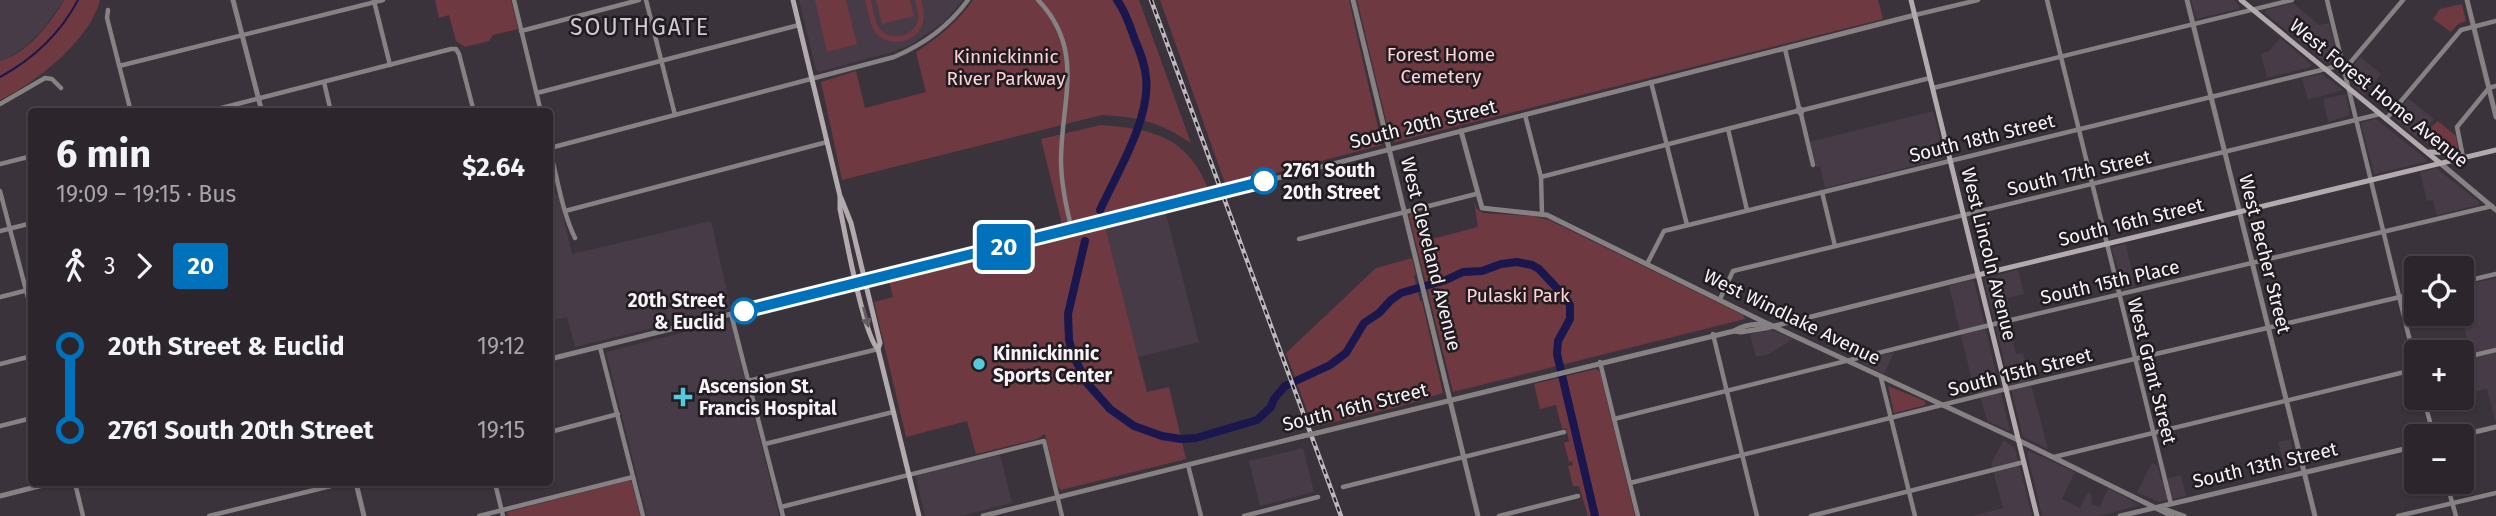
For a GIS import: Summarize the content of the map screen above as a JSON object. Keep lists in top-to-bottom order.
{
  "streets": {
    "main road": ["West Forest Home Avenue", "South 16th Street", "West Lincoln Avenue"],
    "street": [
      "South 20th Street",
      "South 18th Street",
      "South 17th Street",
      "West Cleveland Avenue",
      "West Becher Street",
      "South 15th Place",
      "West Windlake Avenue",
      "West Grant Street",
      "South 15th Street",
      "South 13th Street"
    ]
  },
  "crossings": [
    ["West Forest Home Avenue", "South 18th Street"],
    ["West Forest Home Avenue", "South 17th Street"],
    ["West Forest Home Avenue", "South 16th Street"],
    ["West Forest Home Avenue", "South 15th Place"],
    ["South 20th Street", "West Cleveland Avenue"],
    ["South 20th Street", "West Lincoln Avenue"],
    ["South 18th Street", "West Lincoln Avenue"],
    ["South 18th Street", "West Becher Street"],
    ["South 18th Street", "West Windlake Avenue"],
    ["South 18th Street", "West Grant Street"],
    ["South 17th Street", "West Lincoln Avenue"],
    ["South 17th Street", "West Becher Street"],
    ["South 17th Street", "West Windlake Avenue"],
    ["South 17th Street", "West Grant Street"],
    ["South 16th Street", "West Cleveland Avenue"],
    ["South 16th Street", "West Lincoln Avenue"],
    ["South 16th Street", "West Becher Street"],
    ["South 16th Street", "West Windlake Avenue"],
    ["South 16th Street", "West Grant Street"],
    ["West Lincoln Avenue", "South 15th Place"],
    ["West Lincoln Avenue", "West Windlake Avenue"],
    ["West Lincoln Avenue", "South 15th Street"],
    ["West Becher Street", "South 15th Place"],
    ["West Becher Street", "South 15th Street"],
    ["West Becher Street", "South 13th Street"],
    ["South 15th Place", "West Windlake Avenue"],
    ["South 15th Place", "West Grant Street"],
    ["West Windlake Avenue", "South 15th Street"],
    ["West Windlake Avenue", "South 13th Street"],
    ["West Grant Street", "South 15th Street"],
    ["West Grant Street", "South 13th Street"]
  ],
  "districts": ["SOUTHGATE"],
  "parks": ["Forest Home Cemetery", "Kinnickinnic River Parkway", "Pulaski Park"],
  "places": {
    "other": ["2761 South 20th Street", "20th Street & Euclid", "Kinnickinnic Sports Center"],
    "health": ["Ascension St. Francis Hospital"]
  },
  "lines": ["bus line 20"],
  "page": {
    "on_map": "20",
    "heading": ["6 min", "19:09 – 19:15 · Bus", "$2.64"],
    "legs": ["3", "20"],
    "map_buttons": ["+", "−"],
    "list": [
      {
        "name": "20th Street & Euclid",
        "value": "19:12"
      },
      {
        "name": "2761 South 20th Street",
        "value": "19:15"
      }
    ]
  }
}
